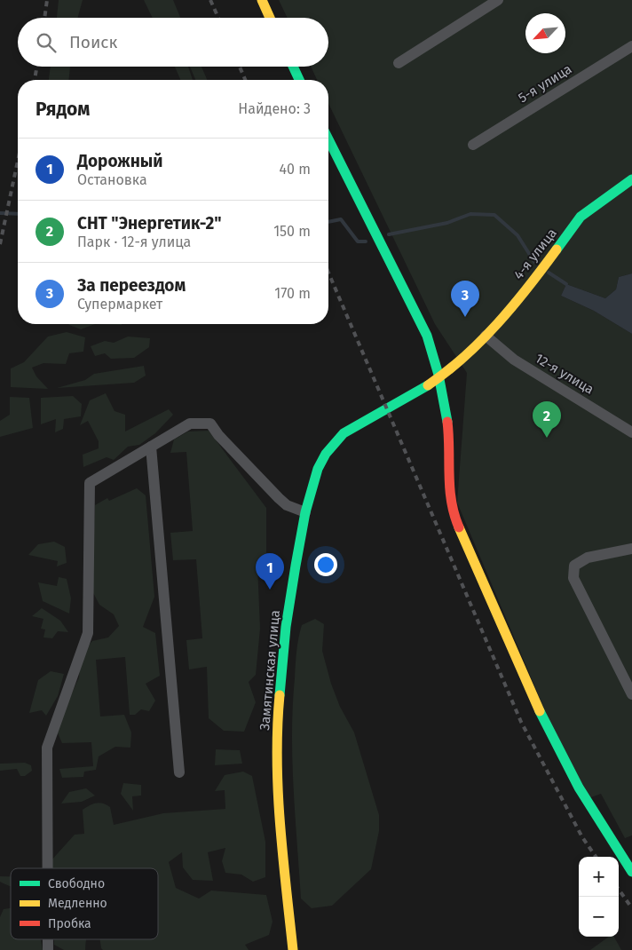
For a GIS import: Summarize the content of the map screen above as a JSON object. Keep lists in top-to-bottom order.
{
  "streets": {
    "street": [
      "5-я улица",
      "4-я улица",
      "12-я улица",
      "Замятинская улица"
    ]
  },
  "crossings": [
    ["4-я улица", "12-я улица"],
    ["4-я улица", "Замятинская улица"]
  ],
  "legend": ["Свободно", "Медленно", "Пробка"],
  "north": "bottom left",
  "page": {
    "search": "Поиск",
    "heading": ["Рядом", "Найдено: 3"],
    "list": [
      {
        "mark": "1",
        "name": "Дорожный",
        "note": "Остановка",
        "value": "40 m"
      },
      {
        "mark": "2",
        "name": "СHТ \"Энергетик-2\"",
        "note": "Парк · 12-я улица",
        "value": "150 m"
      },
      {
        "mark": "3",
        "name": "За переездом",
        "note": "Супермаркет",
        "value": "170 m"
      }
    ],
    "pins": ["3", "2", "1"],
    "map_buttons": ["+", "−"]
  }
}
